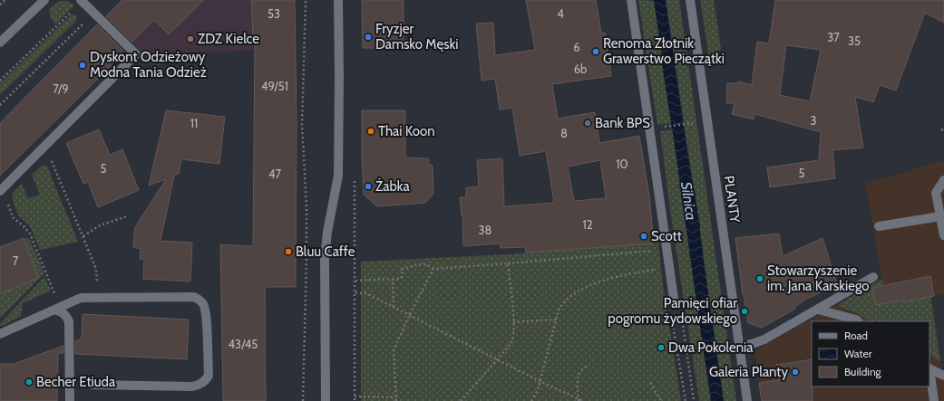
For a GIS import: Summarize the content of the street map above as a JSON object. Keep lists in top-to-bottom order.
{
  "streets": {
    "street": ["PLANTY"]
  },
  "water": ["Silnica"],
  "places": [
    "Fryzjer Damsko Męski",
    "ZDZ Kielce",
    "Renoma Złotnik Grawerstwo Pieczątki",
    "Dyskont Odzieżowy Modna Tania Odzież",
    "Bank BPS",
    "Thai Koon",
    "Żabka",
    "Scott",
    "Bluu Caffe",
    "Stowarzyszenie im. Jana Karskiego",
    "Pamięci ofiar pogromu żydowskiego",
    "Dwa Pokolenia",
    "Galeria Planty",
    "Becher Etiuda"
  ],
  "house_numbers": [
    "53",
    "4",
    "37",
    "35",
    "6",
    "6b",
    "49/51",
    "7/9",
    "3",
    "11",
    "8",
    "10",
    "5",
    "5",
    "47",
    "12",
    "38",
    "7",
    "43/45"
  ],
  "legend": ["Road", "Water", "Building"]
}
